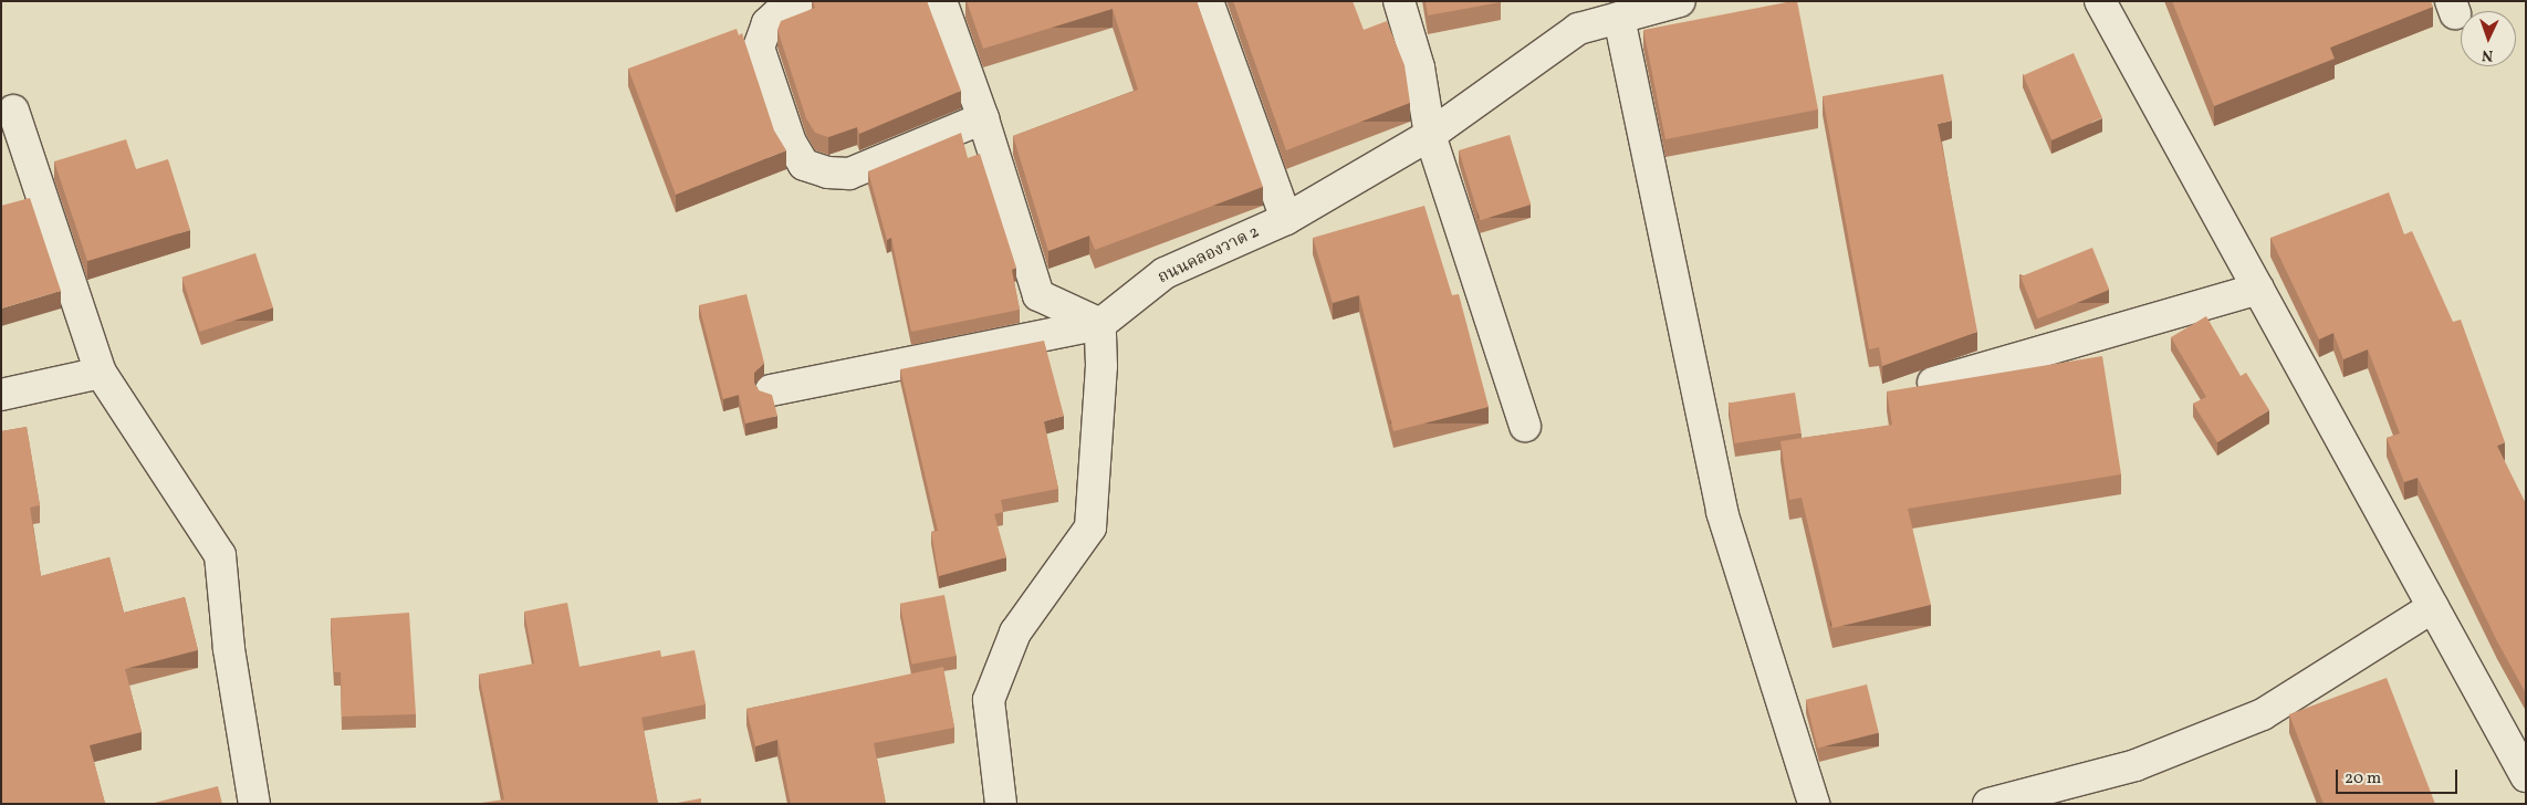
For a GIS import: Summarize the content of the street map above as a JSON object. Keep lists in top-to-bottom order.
{
  "streets": {
    "street": ["ถนนคลองวาด 2"]
  },
  "scale_bar": "20 m",
  "north": "bottom"
}
